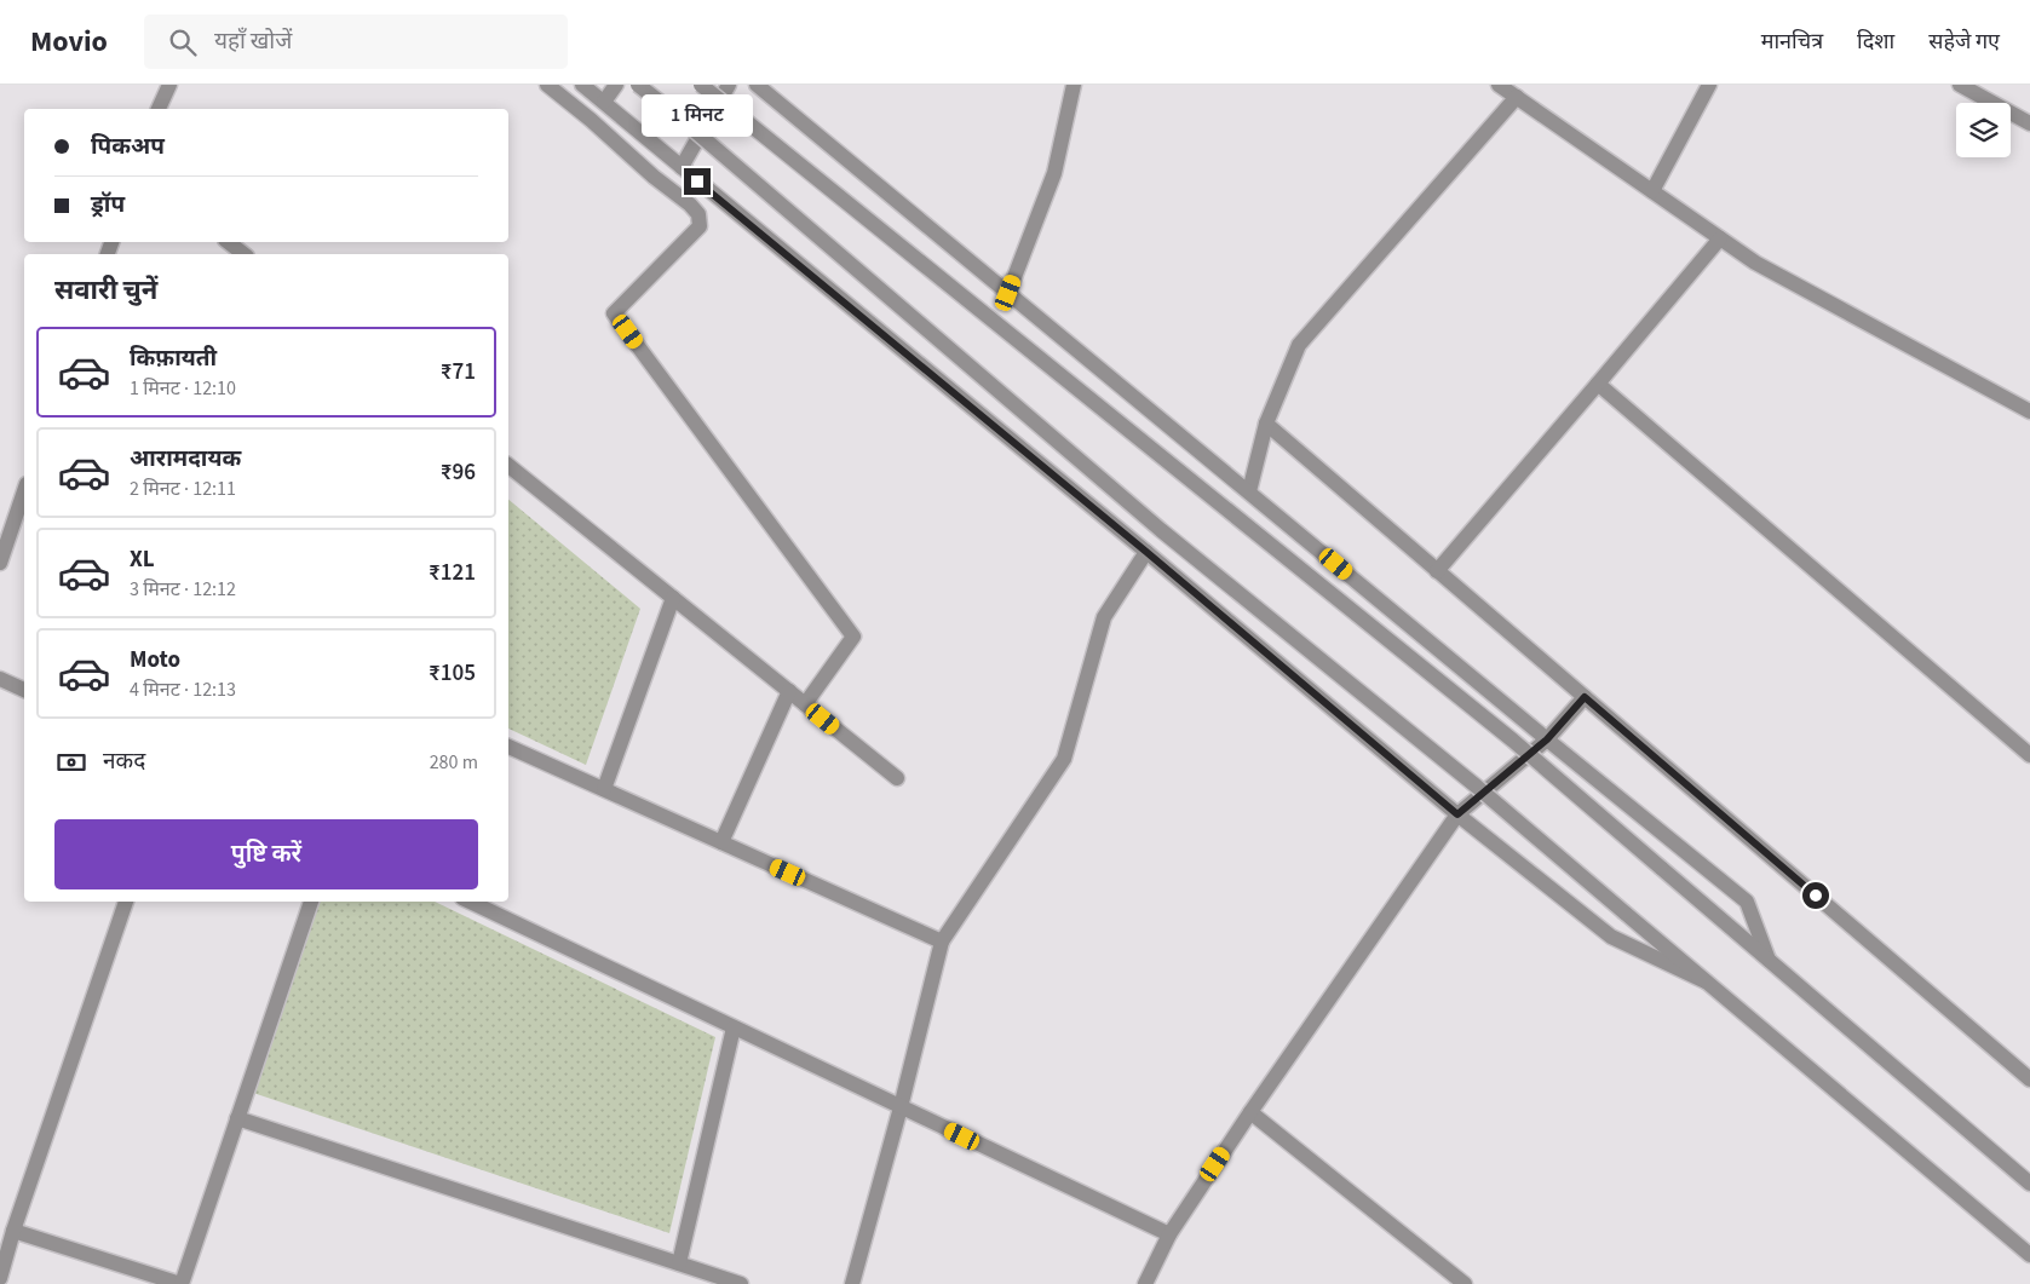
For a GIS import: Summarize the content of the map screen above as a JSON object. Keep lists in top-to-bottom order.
{
  "page": {
    "header": "Movio",
    "search": "यहाँ खोजें",
    "nav": ["मानचित्र", "दिशा", "सहेजे गए"],
    "bubble": "1 मिनट",
    "banner": ["पिकअप", "ड्रॉप"],
    "heading": "सवारी चुनें",
    "list": [
      {
        "name": "किफ़ायती",
        "note": "1 मिनट · 12:10",
        "value": "₹71"
      },
      {
        "name": "आरामदायक",
        "note": "2 मिनट · 12:11",
        "value": "₹96"
      },
      {
        "name": "XL",
        "note": "3 मिनट · 12:12",
        "value": "₹121"
      },
      {
        "name": "Moto",
        "note": "4 मिनट · 12:13",
        "value": "₹105"
      }
    ],
    "pay": ["नकद", "280 m"],
    "buttons": "पुष्टि करें"
  }
}
